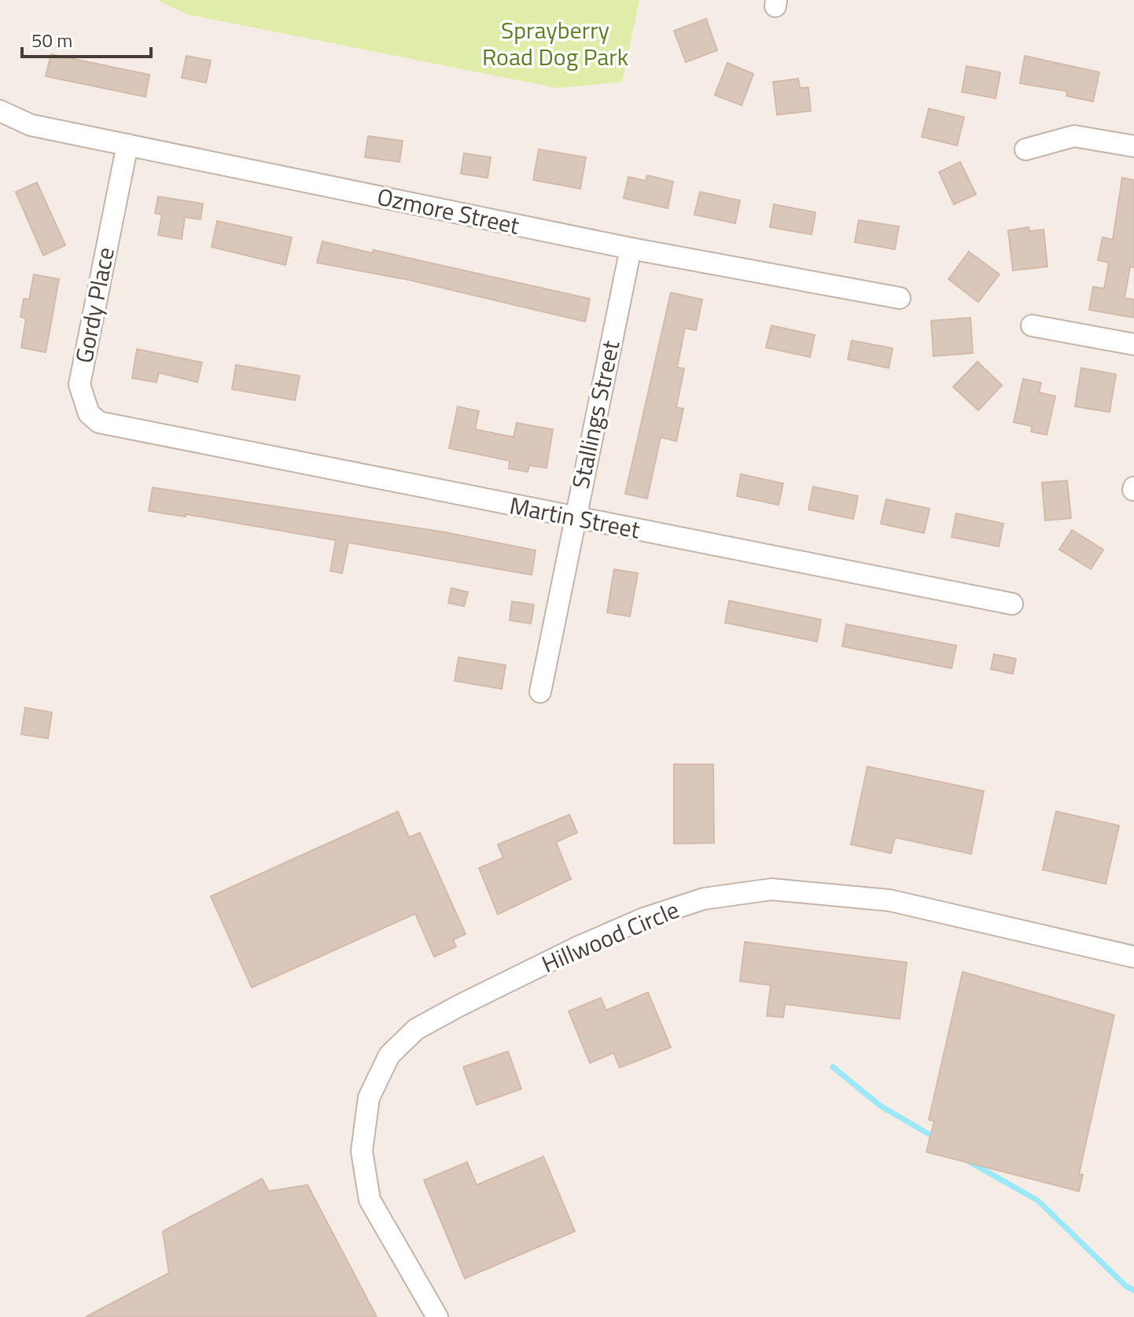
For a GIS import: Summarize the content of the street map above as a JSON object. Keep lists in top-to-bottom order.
{
  "streets": {
    "street": [
      "Ozmore Street",
      "Gordy Place",
      "Stallings Street",
      "Martin Street",
      "Hillwood Circle"
    ]
  },
  "crossings": [
    ["Ozmore Street", "Gordy Place"],
    ["Ozmore Street", "Stallings Street"],
    ["Gordy Place", "Martin Street"],
    ["Stallings Street", "Martin Street"]
  ],
  "parks": ["Sprayberry Road Dog Park"],
  "scale_bar": "50 m"
}
